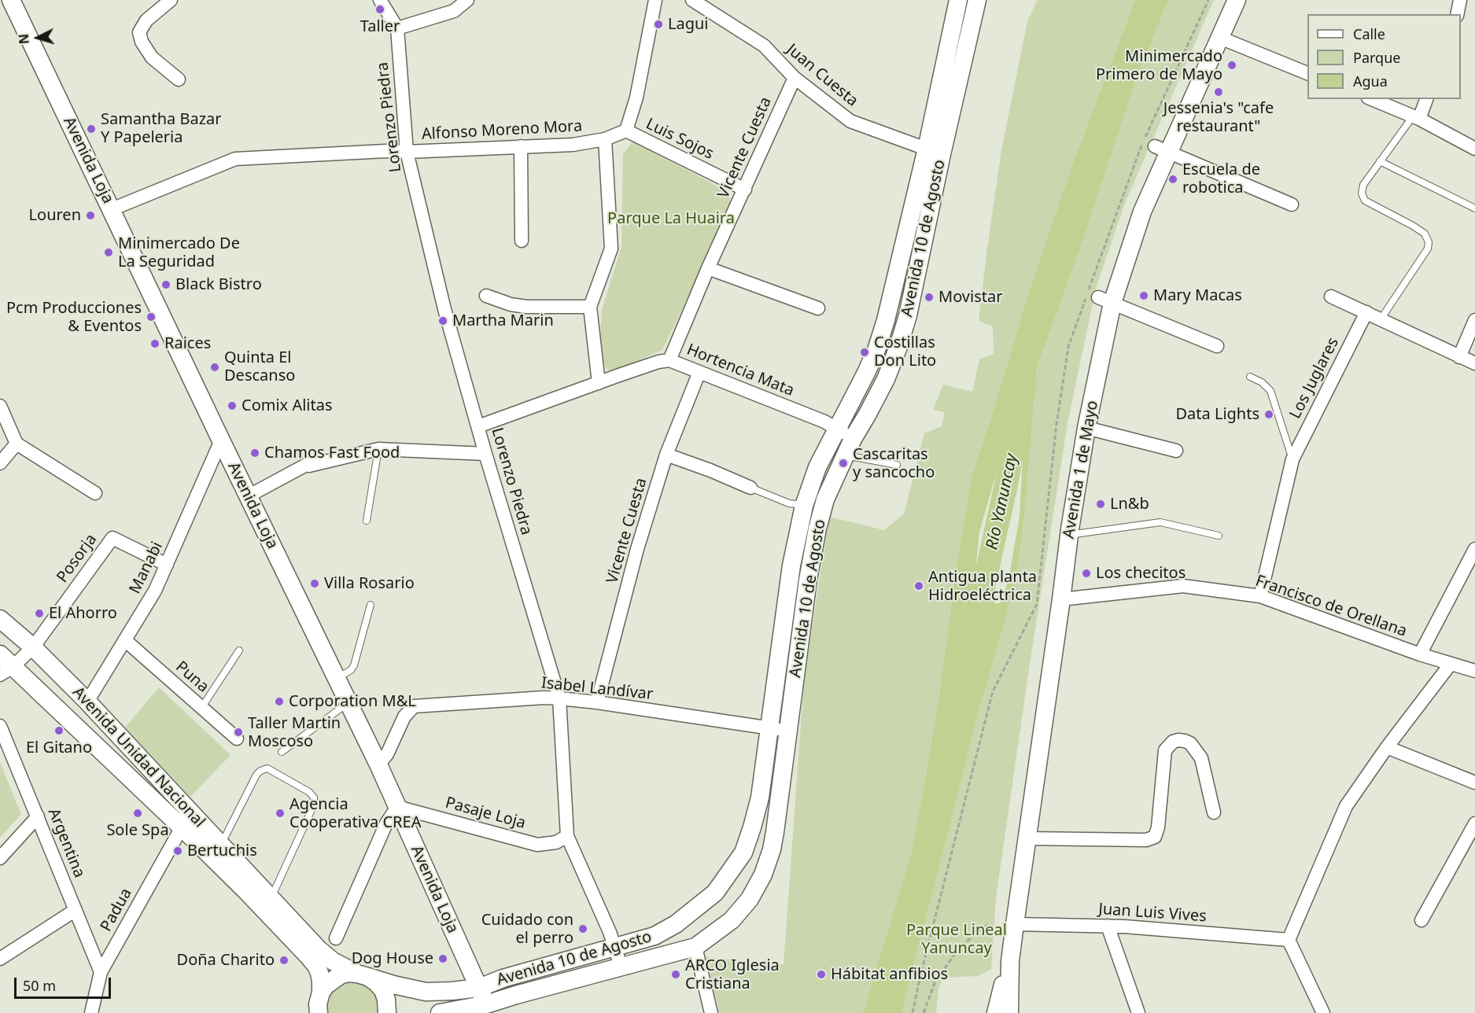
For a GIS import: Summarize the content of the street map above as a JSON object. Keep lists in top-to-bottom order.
{
  "streets": {
    "main road": [
      "Avenida Loja",
      "Avenida 10 de Agosto",
      "Avenida 1 de Mayo",
      "Avenida Unidad Nacional"
    ],
    "street": [
      "Juan Cuesta",
      "Lorenzo Piedra",
      "Alfonso Moreno Mora",
      "Luis Sojos",
      "Vicente Cuesta",
      "Hortencia Mata",
      "Los Juglares",
      "Posorja",
      "Manabi",
      "Francisco de Orellana",
      "Puna",
      "Isabel Landívar",
      "Pasaje Loja",
      "Argentina",
      "Padua",
      "Juan Luis Vives"
    ]
  },
  "crossings": [
    ["Juan Cuesta", "Vicente Cuesta"],
    ["Juan Cuesta", "Avenida 10 de Agosto"],
    ["Lorenzo Piedra", "Alfonso Moreno Mora"],
    ["Lorenzo Piedra", "Avenida 10 de Agosto"],
    ["Lorenzo Piedra", "Hortencia Mata"],
    ["Lorenzo Piedra", "Isabel Landívar"],
    ["Lorenzo Piedra", "Pasaje Loja"],
    ["Alfonso Moreno Mora", "Luis Sojos"],
    ["Alfonso Moreno Mora", "Avenida Loja"],
    ["Luis Sojos", "Vicente Cuesta"],
    ["Vicente Cuesta", "Hortencia Mata"],
    ["Vicente Cuesta", "Isabel Landívar"],
    ["Avenida Loja", "Avenida 10 de Agosto"],
    ["Avenida Loja", "Manabi"],
    ["Avenida Loja", "Isabel Landívar"],
    ["Avenida Loja", "Pasaje Loja"],
    ["Avenida 10 de Agosto", "Hortencia Mata"],
    ["Avenida 10 de Agosto", "Isabel Landívar"],
    ["Avenida 10 de Agosto", "Avenida Unidad Nacional"],
    ["Los Juglares", "Francisco de Orellana"],
    ["Avenida 1 de Mayo", "Francisco de Orellana"],
    ["Avenida 1 de Mayo", "Juan Luis Vives"],
    ["Posorja", "Manabi"],
    ["Posorja", "Avenida Unidad Nacional"],
    ["Manabi", "Puna"],
    ["Manabi", "Avenida Unidad Nacional"],
    ["Avenida Unidad Nacional", "Padua"],
    ["Argentina", "Padua"]
  ],
  "water": ["Río Yanuncay"],
  "parks": ["Parque La Huaira", "Parque Lineal Yanuncay"],
  "places": [
    "Taller",
    "Lagui",
    "Minimercado Primero de Mayo",
    "Jessenia's \"cafe restaurant\"",
    "Samantha Bazar Y Papeleria",
    "Escuela de robotica",
    "Louren",
    "Minimercado De La Seguridad",
    "Black Bistro",
    "Mary Macas",
    "Movistar",
    "Pcm Producciones & Eventos",
    "Martha Marin",
    "Raices",
    "Costillas Don Lito",
    "Quinta El Descanso",
    "Comix Alitas",
    "Data Lights",
    "Chamos Fast Food",
    "Cascaritas y sancocho",
    "Ln&b",
    "Los checitos",
    "Villa Rosario",
    "Antigua planta Hidroeléctrica",
    "El Ahorro",
    "Corporation M&L",
    "El Gitano",
    "Taller Martin Moscoso",
    "Sole Spa",
    "Agencia Cooperativa CREA",
    "Bertuchis",
    "Cuidado con el perro",
    "Dog House",
    "Doña Charito",
    "ARCO Iglesia Cristiana",
    "Hábitat anfibios"
  ],
  "legend": ["Calle", "Parque", "Agua"],
  "scale_bar": "50 m",
  "north": "left"
}
